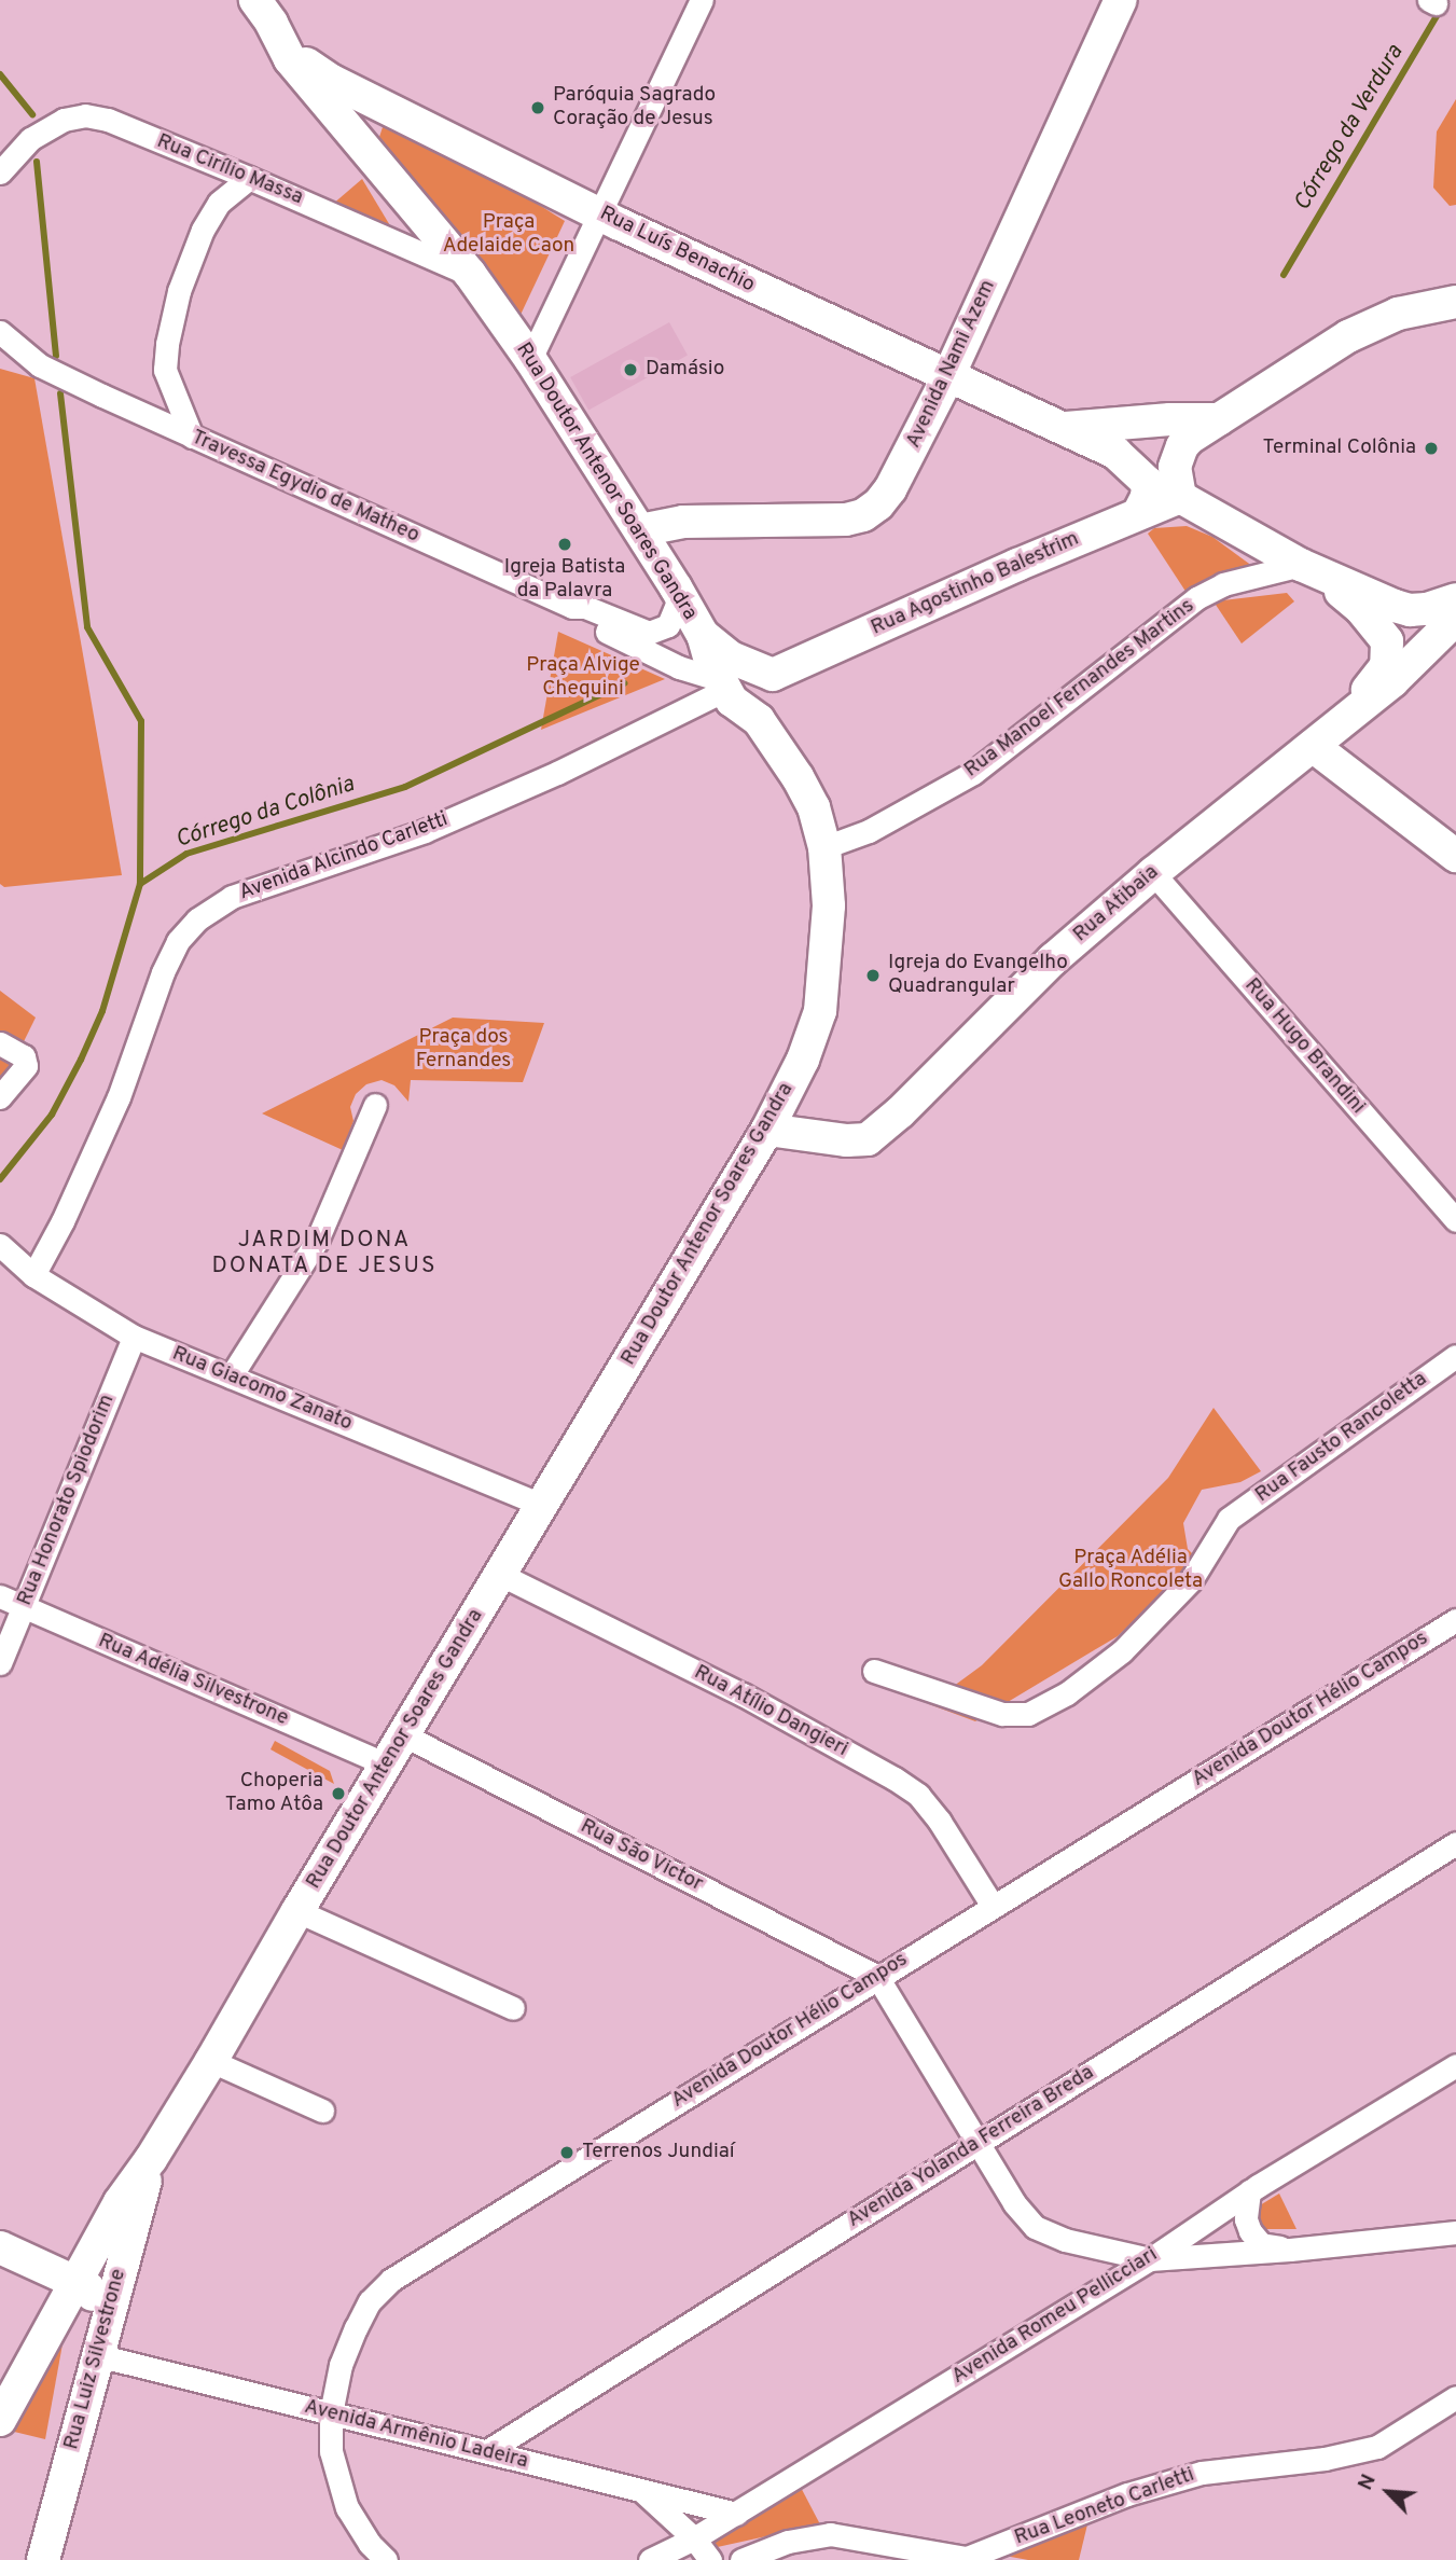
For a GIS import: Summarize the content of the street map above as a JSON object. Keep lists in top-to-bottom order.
{
  "streets": {
    "main road": [
      "Rua Luís Benachio",
      "Avenida Nami Azem",
      "Rua Doutor Antenor Soares Gandra",
      "Rua Agostinho Balestrim",
      "Rua Atibaia",
      "Rua Luiz Silvestrone"
    ],
    "street": [
      "Rua Cirílio Massa",
      "Travessa Egydio de Matheo",
      "Rua Manoel Fernandes Martins",
      "Avenida Alcindo Carletti",
      "Rua Hugo Brandini",
      "Rua Giacomo Zanato",
      "Rua Fausto Rancoletta",
      "Rua Honorato Spiodorim",
      "Rua Adélia Silvestrone",
      "Avenida Doutor Hélio Campos",
      "Rua Atílio Dangieri",
      "Rua São Victor",
      "Avenida Yolanda Ferreira Breda",
      "Avenida Romeu Pellicciari",
      "Avenida Armênio Ladeira",
      "Rua Leoneto Carletti"
    ]
  },
  "crossings": [
    ["Rua Cirílio Massa", "Rua Doutor Antenor Soares Gandra"],
    ["Rua Luís Benachio", "Avenida Nami Azem"],
    ["Rua Luís Benachio", "Rua Doutor Antenor Soares Gandra"],
    ["Rua Luís Benachio", "Rua Agostinho Balestrim"],
    ["Avenida Nami Azem", "Rua Doutor Antenor Soares Gandra"],
    ["Rua Doutor Antenor Soares Gandra", "Travessa Egydio de Matheo"],
    ["Rua Doutor Antenor Soares Gandra", "Rua Manoel Fernandes Martins"],
    ["Rua Doutor Antenor Soares Gandra", "Avenida Alcindo Carletti"],
    ["Rua Doutor Antenor Soares Gandra", "Rua Atibaia"],
    ["Rua Doutor Antenor Soares Gandra", "Rua Giacomo Zanato"],
    ["Rua Doutor Antenor Soares Gandra", "Rua Adélia Silvestrone"],
    ["Rua Doutor Antenor Soares Gandra", "Rua Atílio Dangieri"],
    ["Rua Doutor Antenor Soares Gandra", "Rua São Victor"],
    ["Rua Doutor Antenor Soares Gandra", "Rua Luiz Silvestrone"],
    ["Travessa Egydio de Matheo", "Avenida Alcindo Carletti"],
    ["Avenida Alcindo Carletti", "Rua Giacomo Zanato"],
    ["Rua Atibaia", "Rua Hugo Brandini"],
    ["Rua Giacomo Zanato", "Rua Honorato Spiodorim"],
    ["Rua Honorato Spiodorim", "Rua Adélia Silvestrone"],
    ["Avenida Doutor Hélio Campos", "Rua Atílio Dangieri"],
    ["Avenida Doutor Hélio Campos", "Rua São Victor"],
    ["Avenida Doutor Hélio Campos", "Avenida Armênio Ladeira"],
    ["Avenida Yolanda Ferreira Breda", "Avenida Armênio Ladeira"],
    ["Avenida Romeu Pellicciari", "Avenida Armênio Ladeira"],
    ["Rua Luiz Silvestrone", "Avenida Armênio Ladeira"]
  ],
  "districts": ["JARDIM DONA DONATA DE JESUS"],
  "water": ["Córrego da Verdura", "Córrego da Colônia"],
  "parks": [
    "Praça Adelaide Caon",
    "Praça Alvige Chequini",
    "Praça dos Fernandes",
    "Praça Adélia Gallo Roncoleta"
  ],
  "places": [
    "Paróquia Sagrado Coração de Jesus",
    "Damásio",
    "Terminal Colônia",
    "Igreja Batista da Palavra",
    "Igreja do Evangelho Quadrangular",
    "Choperia Tamo Atôa",
    "Terrenos Jundiaí"
  ],
  "north": "top left"
}
